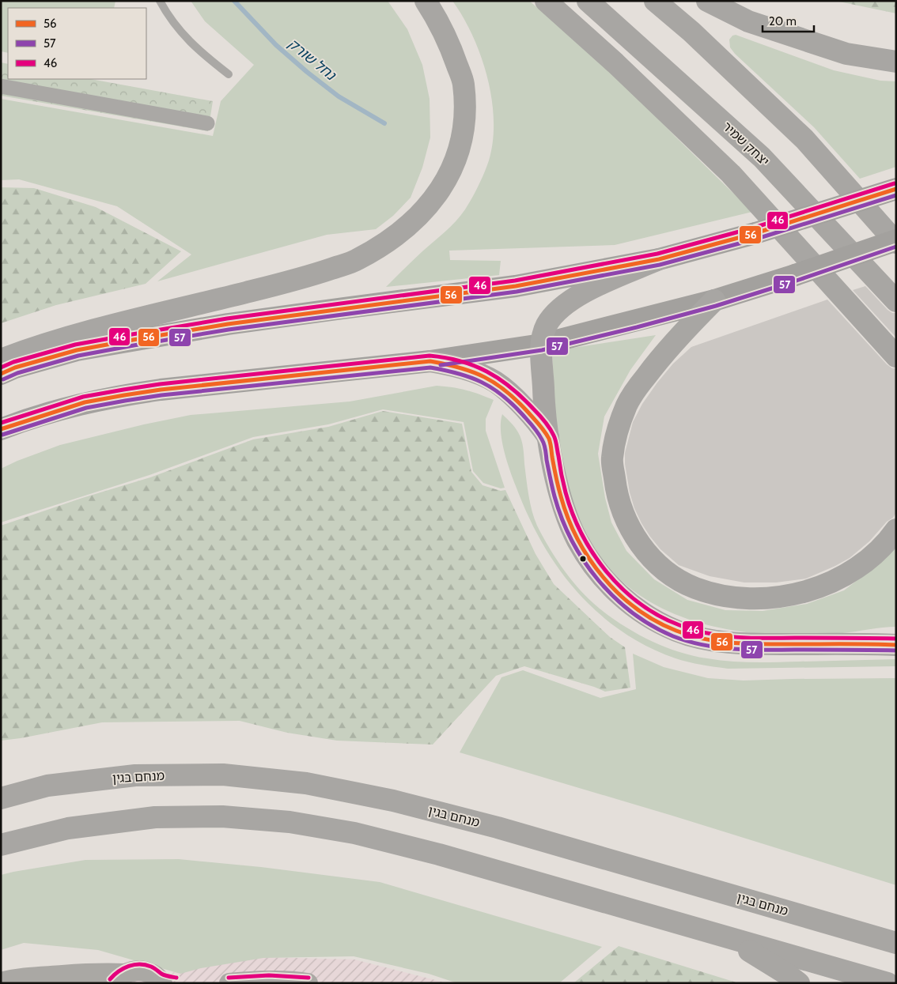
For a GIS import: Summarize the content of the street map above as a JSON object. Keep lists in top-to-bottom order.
{
  "streets": {
    "highway": ["יצחק שמיר", "מנחם בגין"]
  },
  "water": ["נחל שורק"],
  "lines": ["transit line 46", "transit line 56", "transit line 57"],
  "legend": ["56", "57", "46"],
  "scale_bar": "20 m"
}
